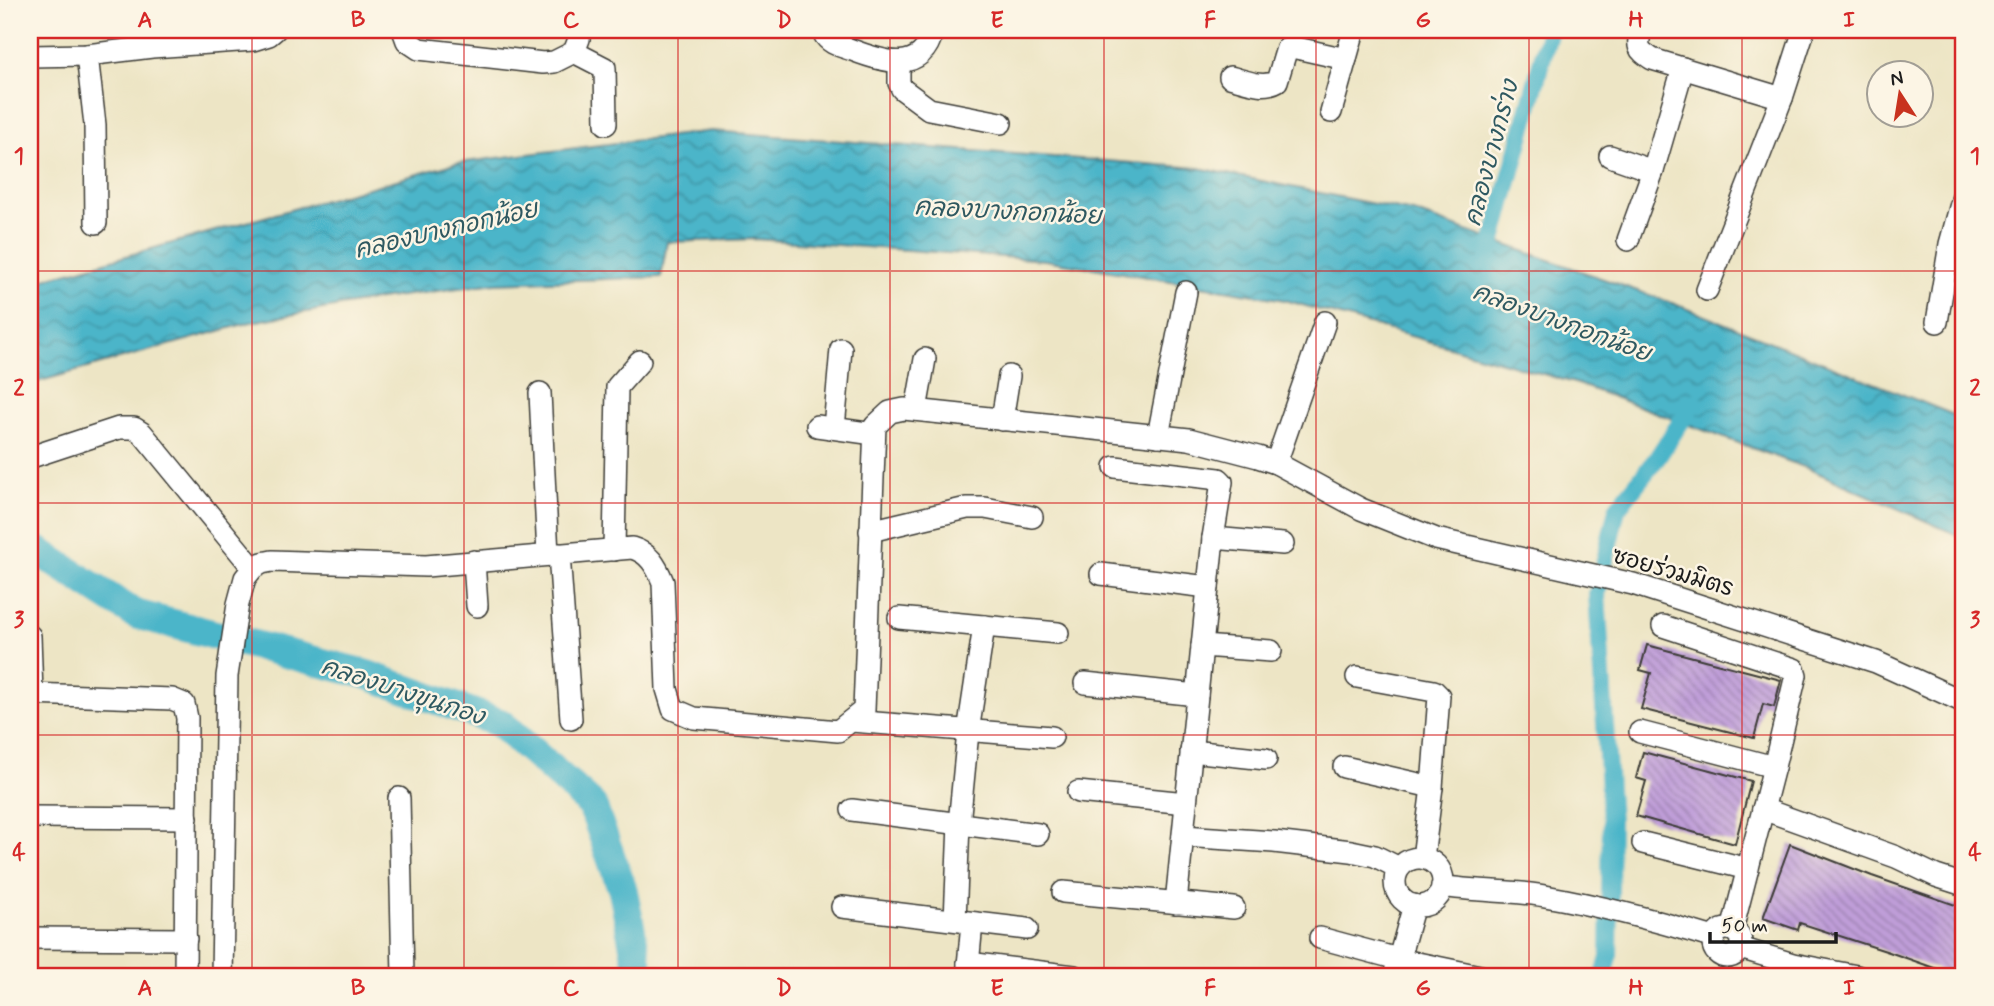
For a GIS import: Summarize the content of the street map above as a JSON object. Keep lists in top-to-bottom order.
{
  "streets": {
    "street": ["ซอยร่วมมิตร"]
  },
  "water": ["คลองบางกร่าง", "คลองบางกอกน้อย", "คลองบางขุนกอง"],
  "scale_bar": "50 m",
  "north": "top",
  "grid": {
    "columns": [
      "A",
      "B",
      "C",
      "D",
      "E",
      "F",
      "G",
      "H",
      "I"
    ],
    "rows": [
      "1",
      "2",
      "3",
      "4"
    ]
  }
}
